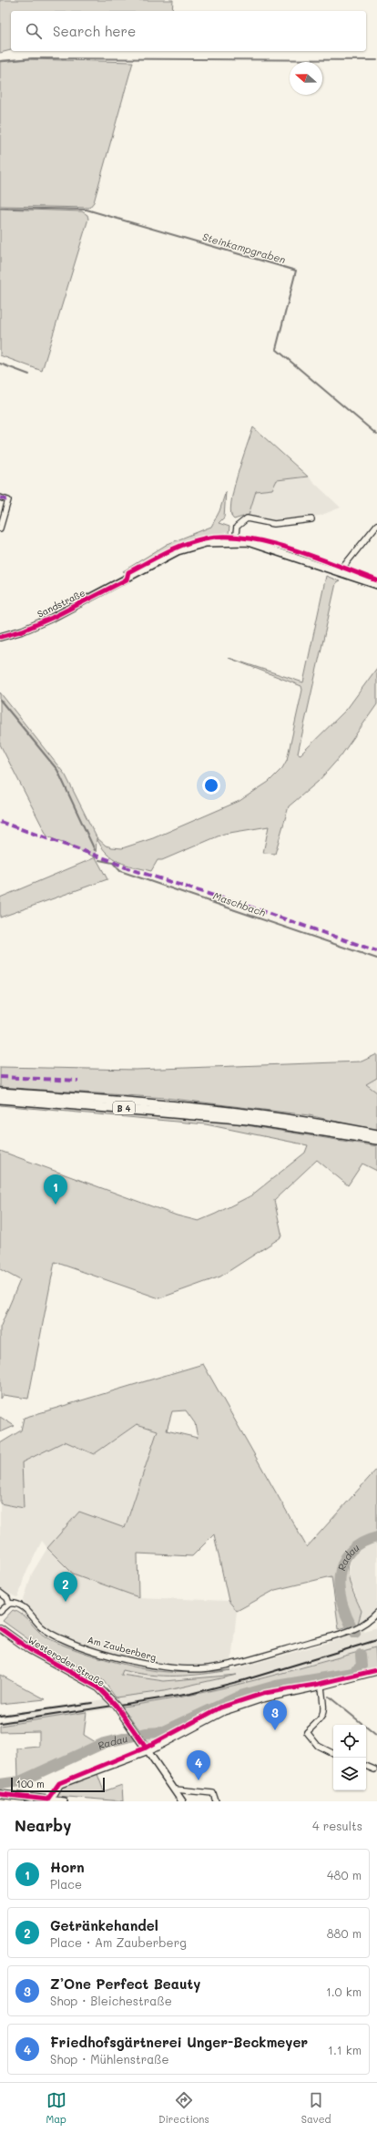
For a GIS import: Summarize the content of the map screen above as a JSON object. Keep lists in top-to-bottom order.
{
  "streets": {
    "highway": ["B 4"],
    "street": ["Sandstraße", "Am Zauberberg", "Westeroder Straße"]
  },
  "water": ["Steinkampgraben", "Maschbach", "Radau"],
  "scale_bar": "100 m",
  "north": "left",
  "page": {
    "search": "Search here",
    "pins": [
      "1",
      "2",
      "3",
      "4"
    ],
    "scale": "100 m",
    "heading": ["Nearby", "4 results"],
    "list": [
      {
        "mark": "1",
        "name": "Horn",
        "note": "Place",
        "value": "480 m"
      },
      {
        "mark": "2",
        "name": "Getränkehandel",
        "note": "Place · Am Zauberberg",
        "value": "880 m"
      },
      {
        "mark": "3",
        "name": "Z’One Perfect Beauty",
        "note": "Shop · Bleichestraße",
        "value": "1.0 km"
      },
      {
        "mark": "4",
        "name": "Friedhofsgärtnerei Unger-Beckmeyer",
        "note": "Shop · Mühlenstraße",
        "value": "1.1 km"
      }
    ],
    "nav": ["Map", "Directions", "Saved"]
  }
}
